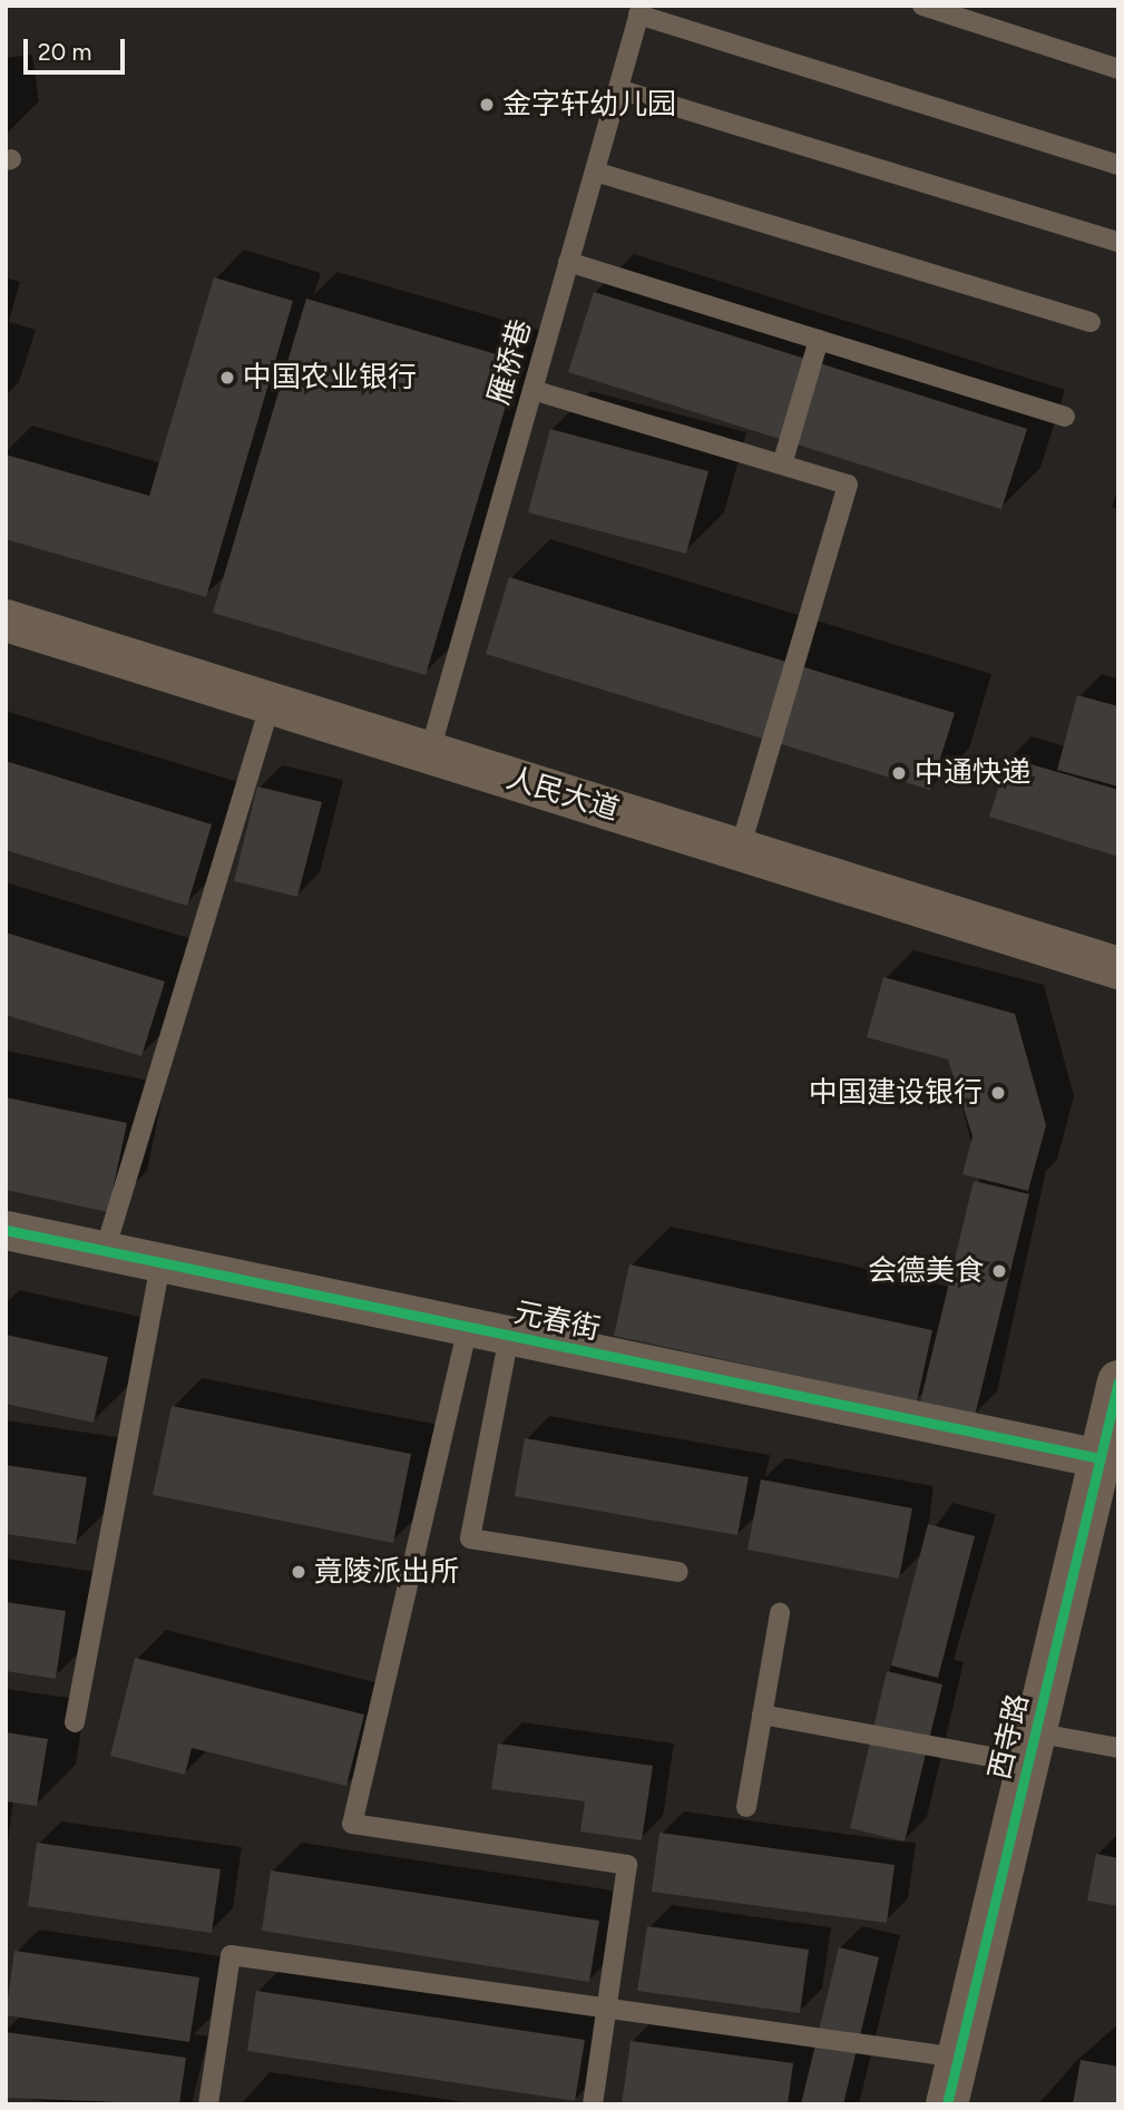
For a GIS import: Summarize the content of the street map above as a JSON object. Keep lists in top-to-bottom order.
{
  "streets": {
    "main road": ["人民大道", "西寺路"],
    "street": ["元春街"],
    "lane": ["雁桥巷"]
  },
  "crossings": [
    ["雁桥巷", "人民大道"],
    ["元春街", "西寺路"]
  ],
  "places": [
    "金字轩幼儿园",
    "中国农业银行",
    "中通快递",
    "中国建设银行",
    "会德美食",
    "竟陵派出所"
  ],
  "scale_bar": "20 m"
}
